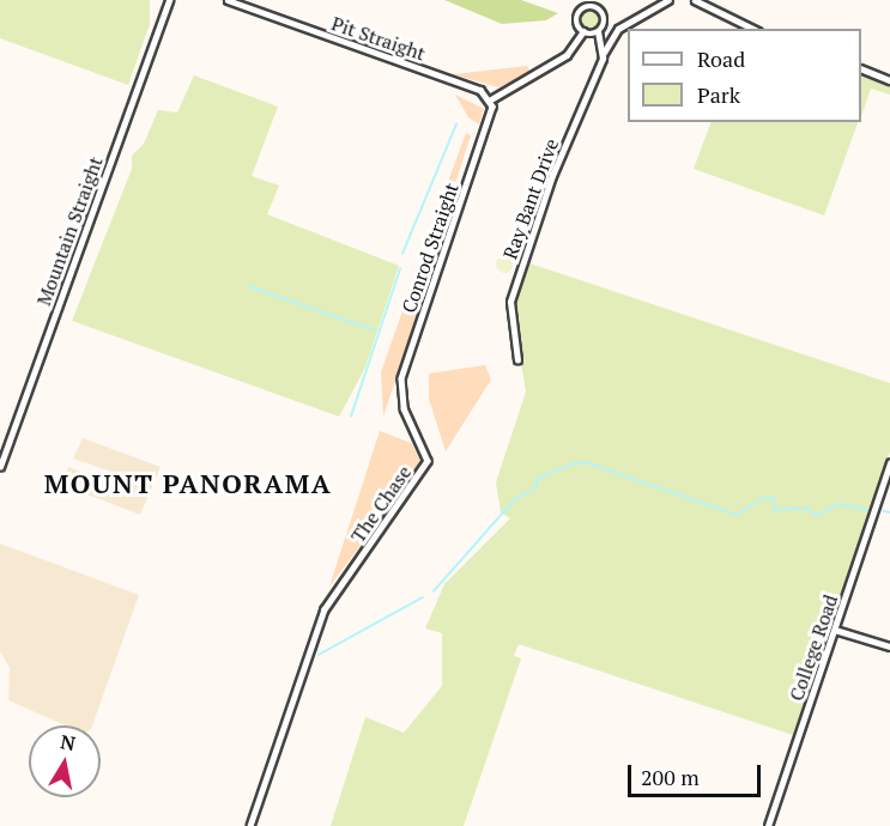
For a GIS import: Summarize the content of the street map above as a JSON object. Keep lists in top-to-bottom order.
{
  "streets": {
    "street": [
      "Pit Straight",
      "Ray Bant Drive",
      "Mountain Straight",
      "Conrod Straight",
      "The Chase",
      "College Road"
    ]
  },
  "crossings": [
    ["Pit Straight", "Conrod Straight"],
    ["Conrod Straight", "The Chase"]
  ],
  "districts": ["MOUNT PANORAMA"],
  "legend": ["Road", "Park"],
  "scale_bar": "200 m",
  "north": "top"
}
